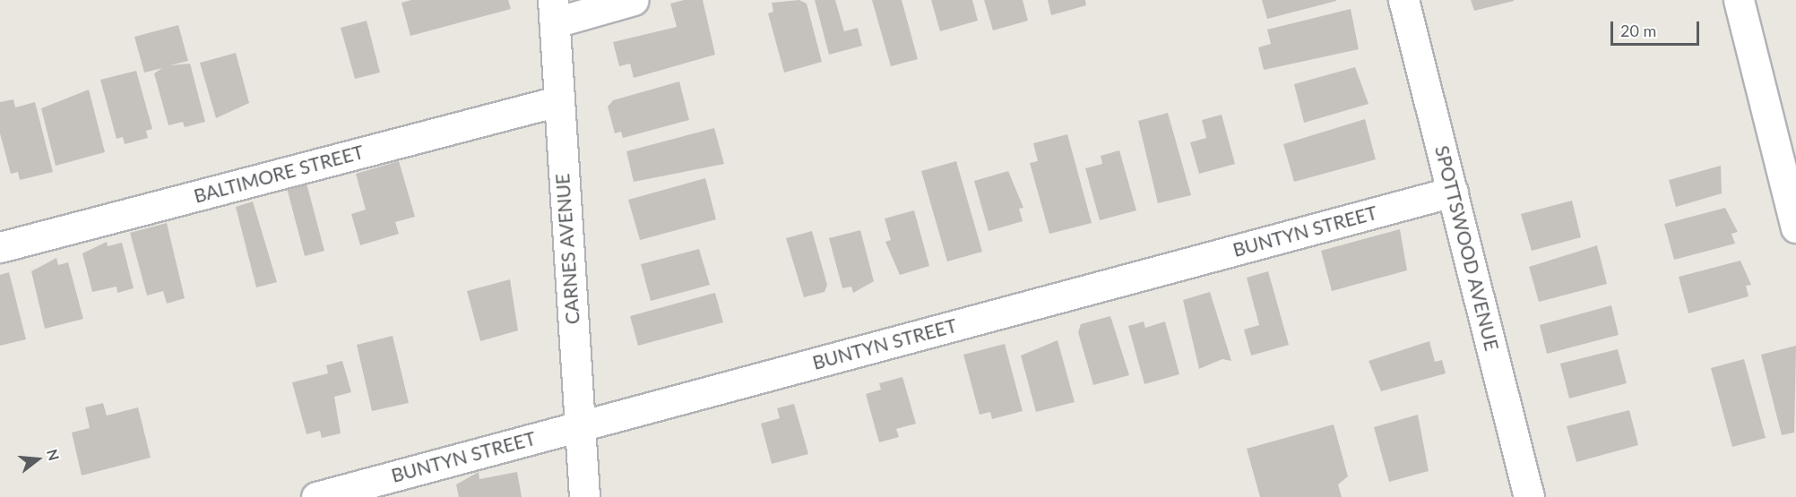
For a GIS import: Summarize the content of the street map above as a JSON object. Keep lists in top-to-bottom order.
{
  "streets": {
    "street": [
      "BALTIMORE STREET",
      "BUNTYN STREET",
      "SPOTTSWOOD AVENUE",
      "CARNES AVENUE"
    ]
  },
  "crossings": [
    ["BALTIMORE STREET", "CARNES AVENUE"],
    ["BUNTYN STREET", "SPOTTSWOOD AVENUE"],
    ["BUNTYN STREET", "CARNES AVENUE"]
  ],
  "scale_bar": "20 m",
  "north": "right"
}
